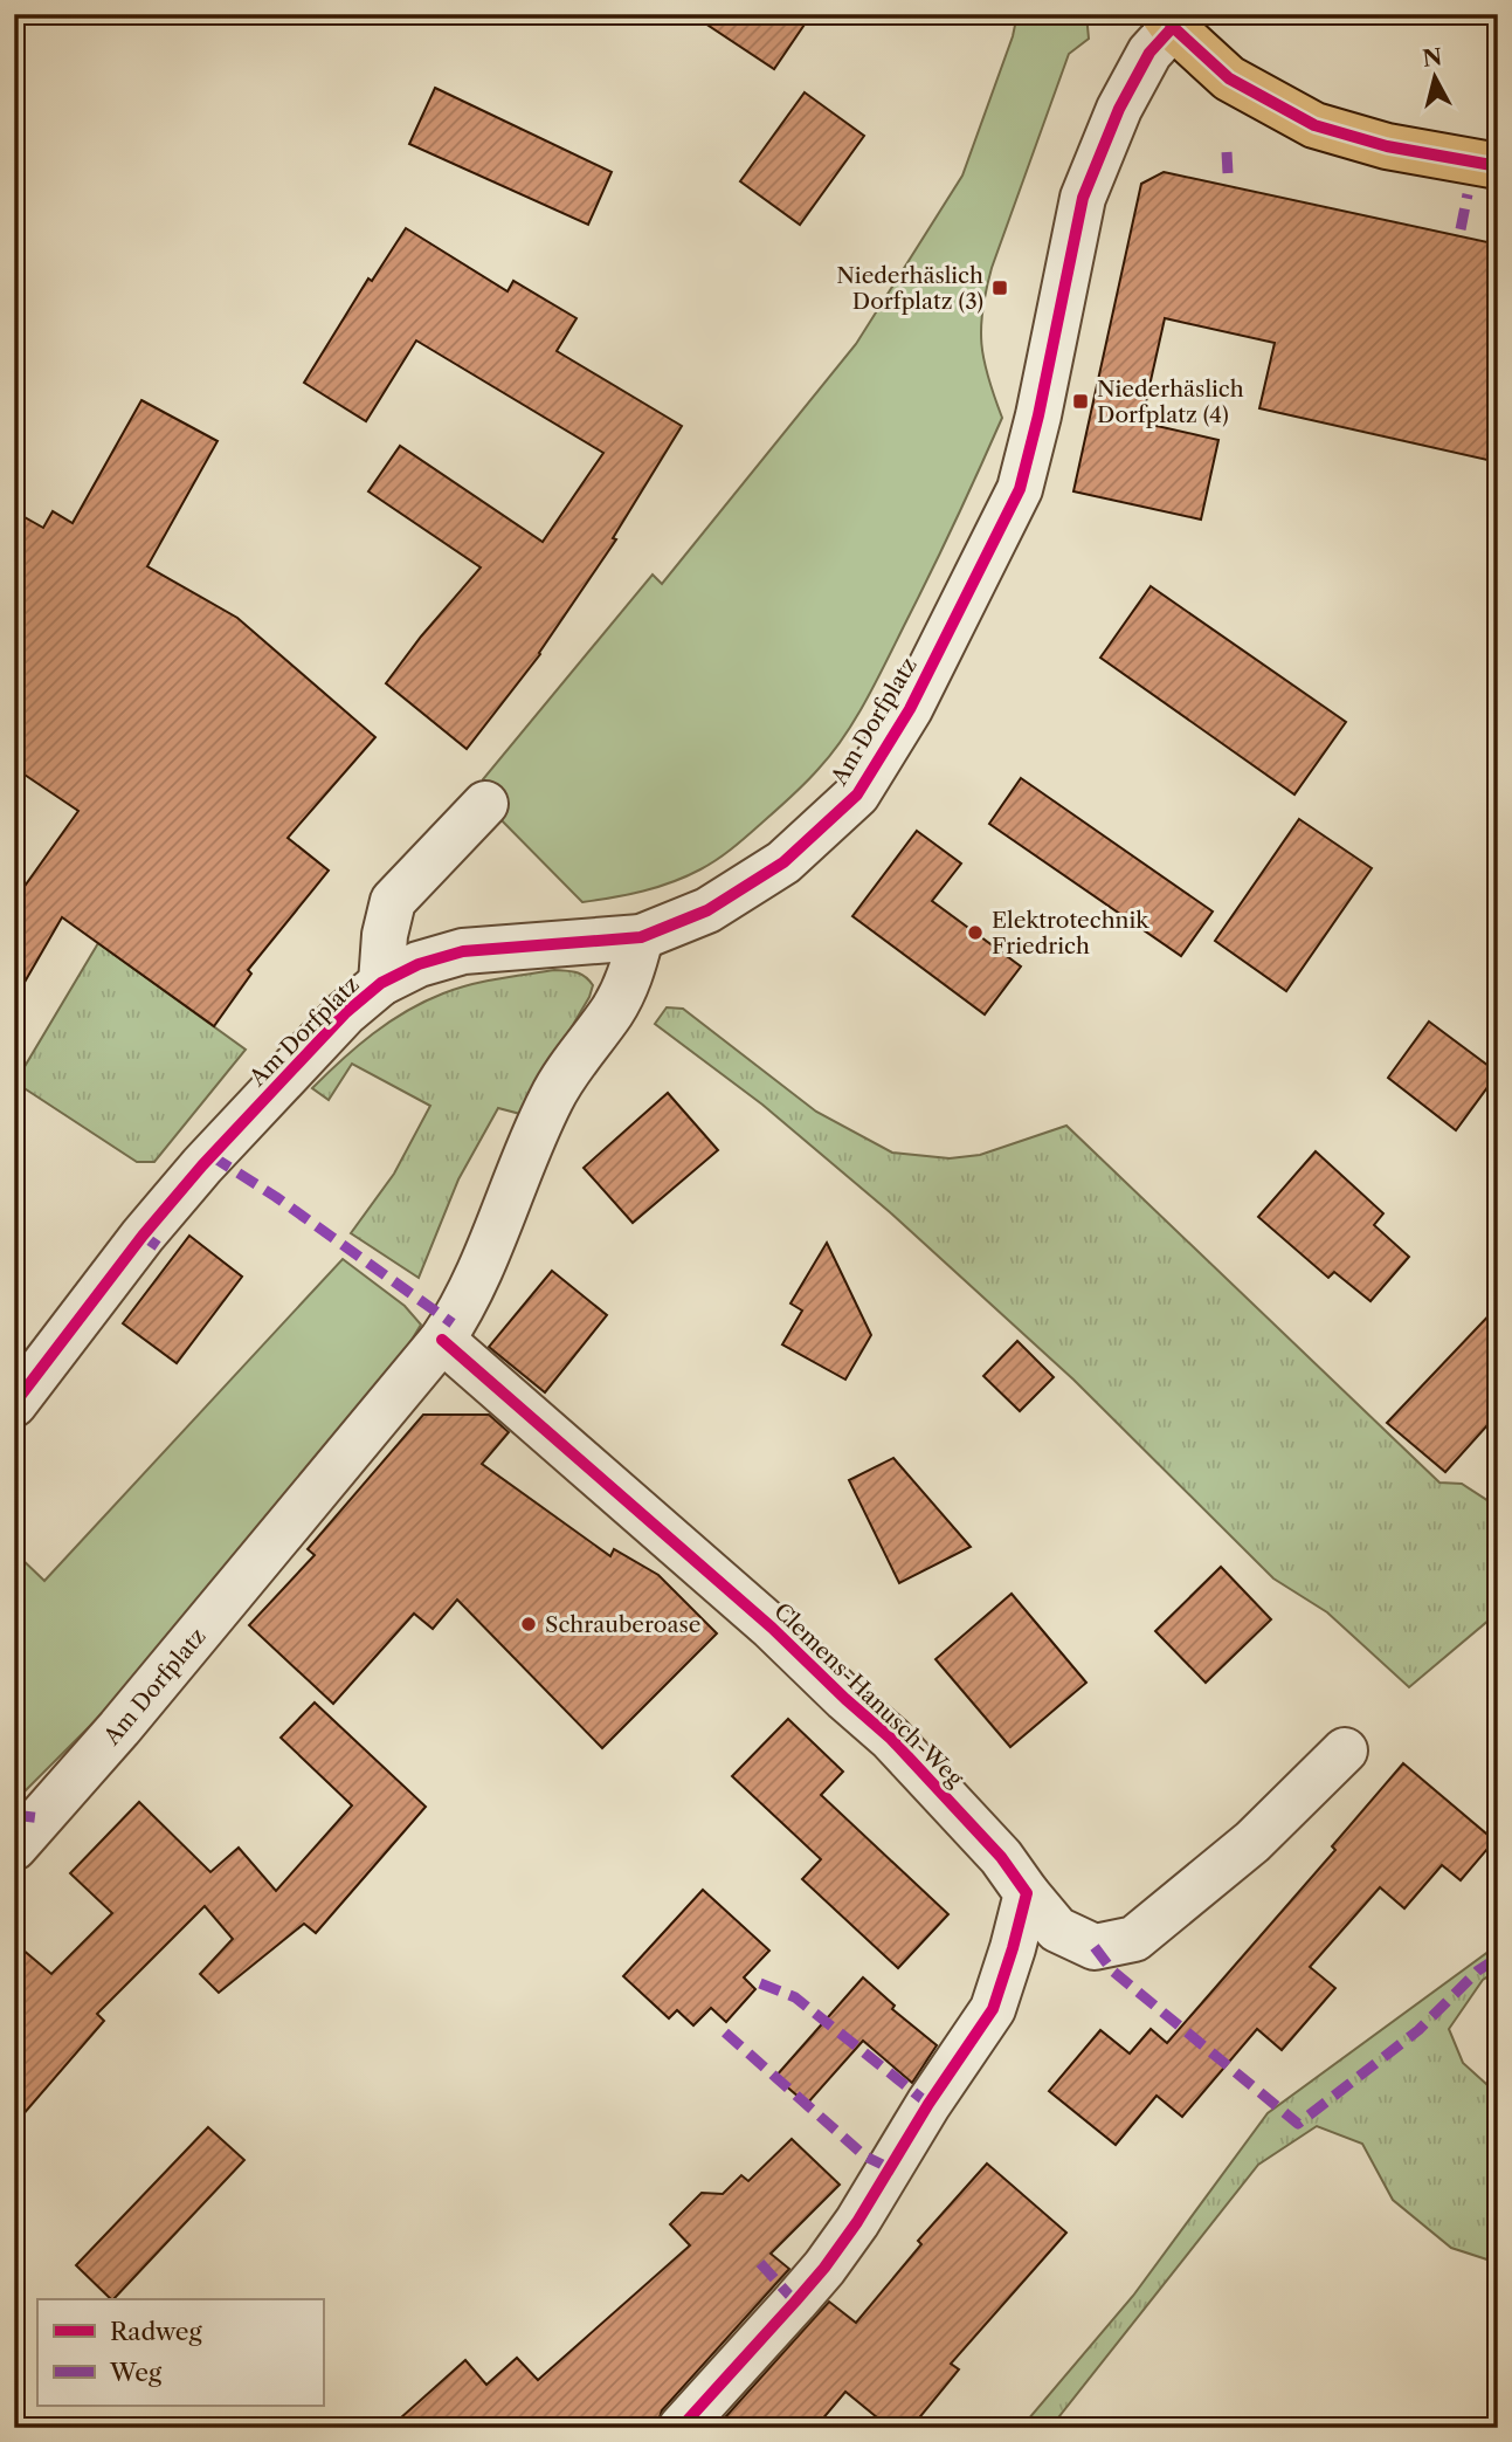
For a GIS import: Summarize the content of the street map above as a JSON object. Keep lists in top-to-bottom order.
{
  "streets": {
    "street": ["Am Dorfplatz", "Clemens-Hanusch-Weg"]
  },
  "crossings": [
    ["Am Dorfplatz", "Clemens-Hanusch-Weg"]
  ],
  "places": {
    "transit": ["Niederhäslich Dorfplatz (3)", "Niederhäslich Dorfplatz (4)"],
    "other": ["Elektrotechnik Friedrich", "Schrauberoase"]
  },
  "legend": ["Radweg", "Weg"],
  "north": "top"
}
